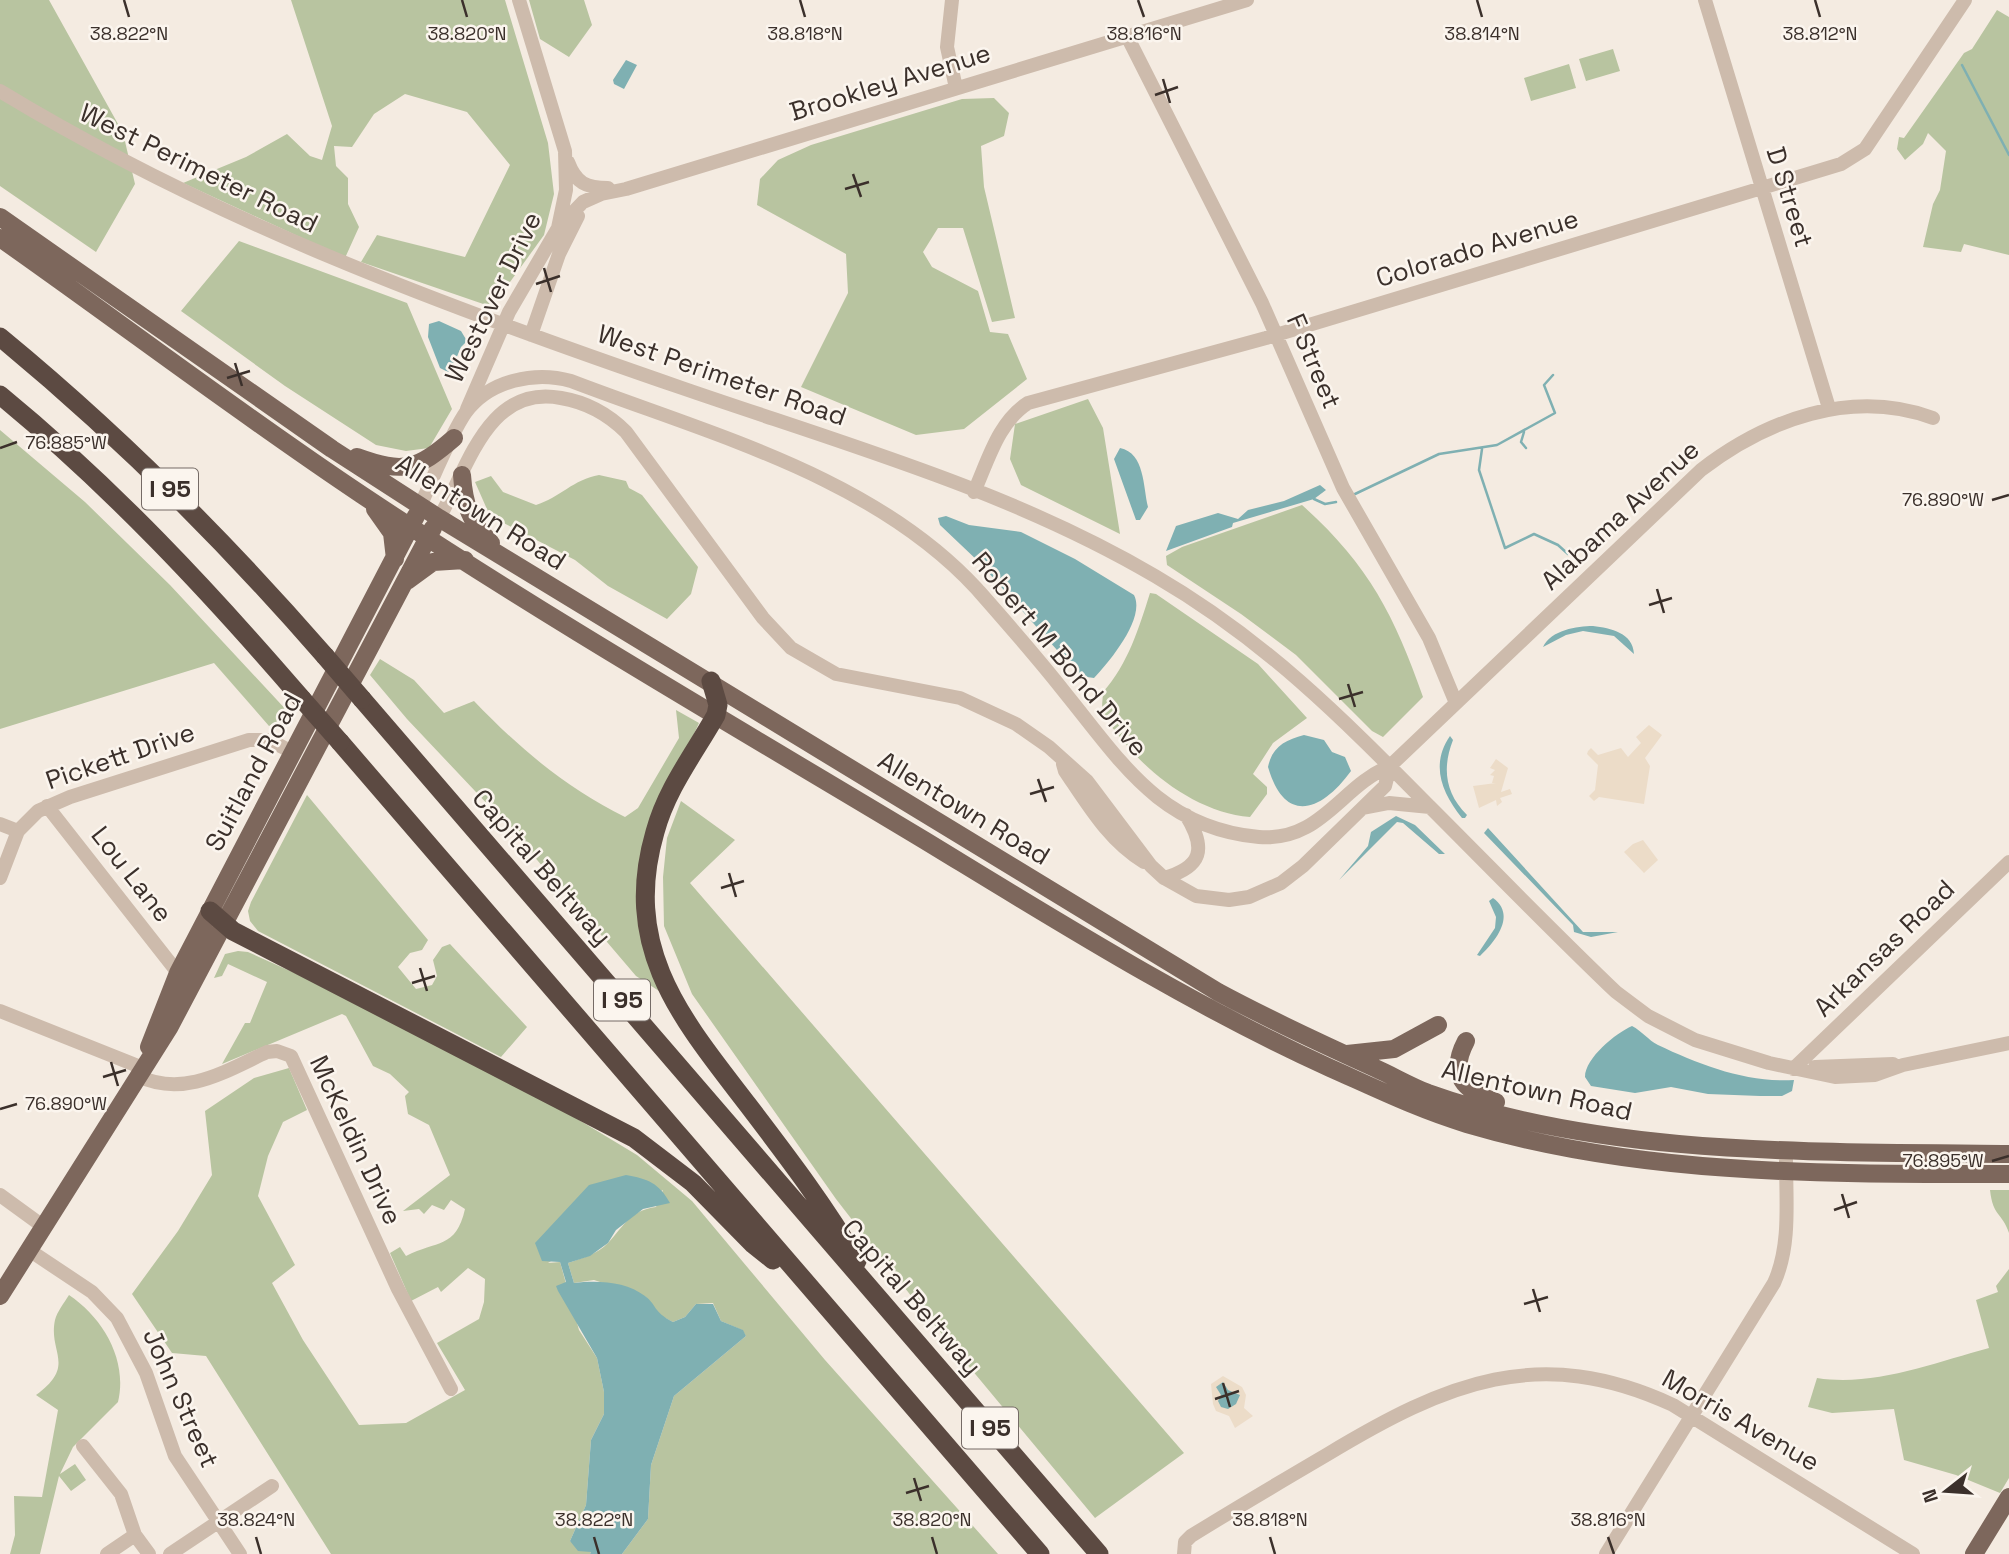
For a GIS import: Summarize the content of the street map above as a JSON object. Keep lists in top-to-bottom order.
{
  "streets": {
    "highway": ["I 95", "Capital Beltway"],
    "main road": ["Allentown Road", "Suitland Road"],
    "street": [
      "Brookley Avenue",
      "West Perimeter Road",
      "D Street",
      "Colorado Avenue",
      "Westover Drive",
      "F Street",
      "Alabama Avenue",
      "Robert M Bond Drive",
      "Pickett Drive",
      "Lou Lane",
      "Arkansas Road",
      "McKeldin Drive",
      "John Street",
      "Morris Avenue"
    ]
  },
  "crossings": [
    ["Brookley Avenue", "Westover Drive"],
    ["Brookley Avenue", "F Street"],
    ["West Perimeter Road", "Colorado Avenue"],
    ["West Perimeter Road", "Westover Drive"],
    ["West Perimeter Road", "Alabama Avenue"],
    ["West Perimeter Road", "Robert M Bond Drive"],
    ["West Perimeter Road", "Arkansas Road"],
    ["D Street", "Colorado Avenue"],
    ["D Street", "Alabama Avenue"],
    ["Colorado Avenue", "F Street"],
    ["Westover Drive", "Robert M Bond Drive"],
    ["F Street", "Alabama Avenue"],
    ["Allentown Road", "Robert M Bond Drive"],
    ["Allentown Road", "Suitland Road"],
    ["Alabama Avenue", "Robert M Bond Drive"],
    ["Robert M Bond Drive", "Suitland Road"],
    ["Pickett Drive", "Suitland Road"],
    ["Pickett Drive", "Lou Lane"],
    ["Suitland Road", "Lou Lane"],
    ["Suitland Road", "McKeldin Drive"],
    ["Suitland Road", "John Street"]
  ],
  "north": "left",
  "coordinates": [
    "38.822°N",
    "38.820°N",
    "38.818°N",
    "38.816°N",
    "38.814°N",
    "38.812°N",
    "76.885°W",
    "76.890°W",
    "76.895°W",
    "38.824°N"
  ]
}
